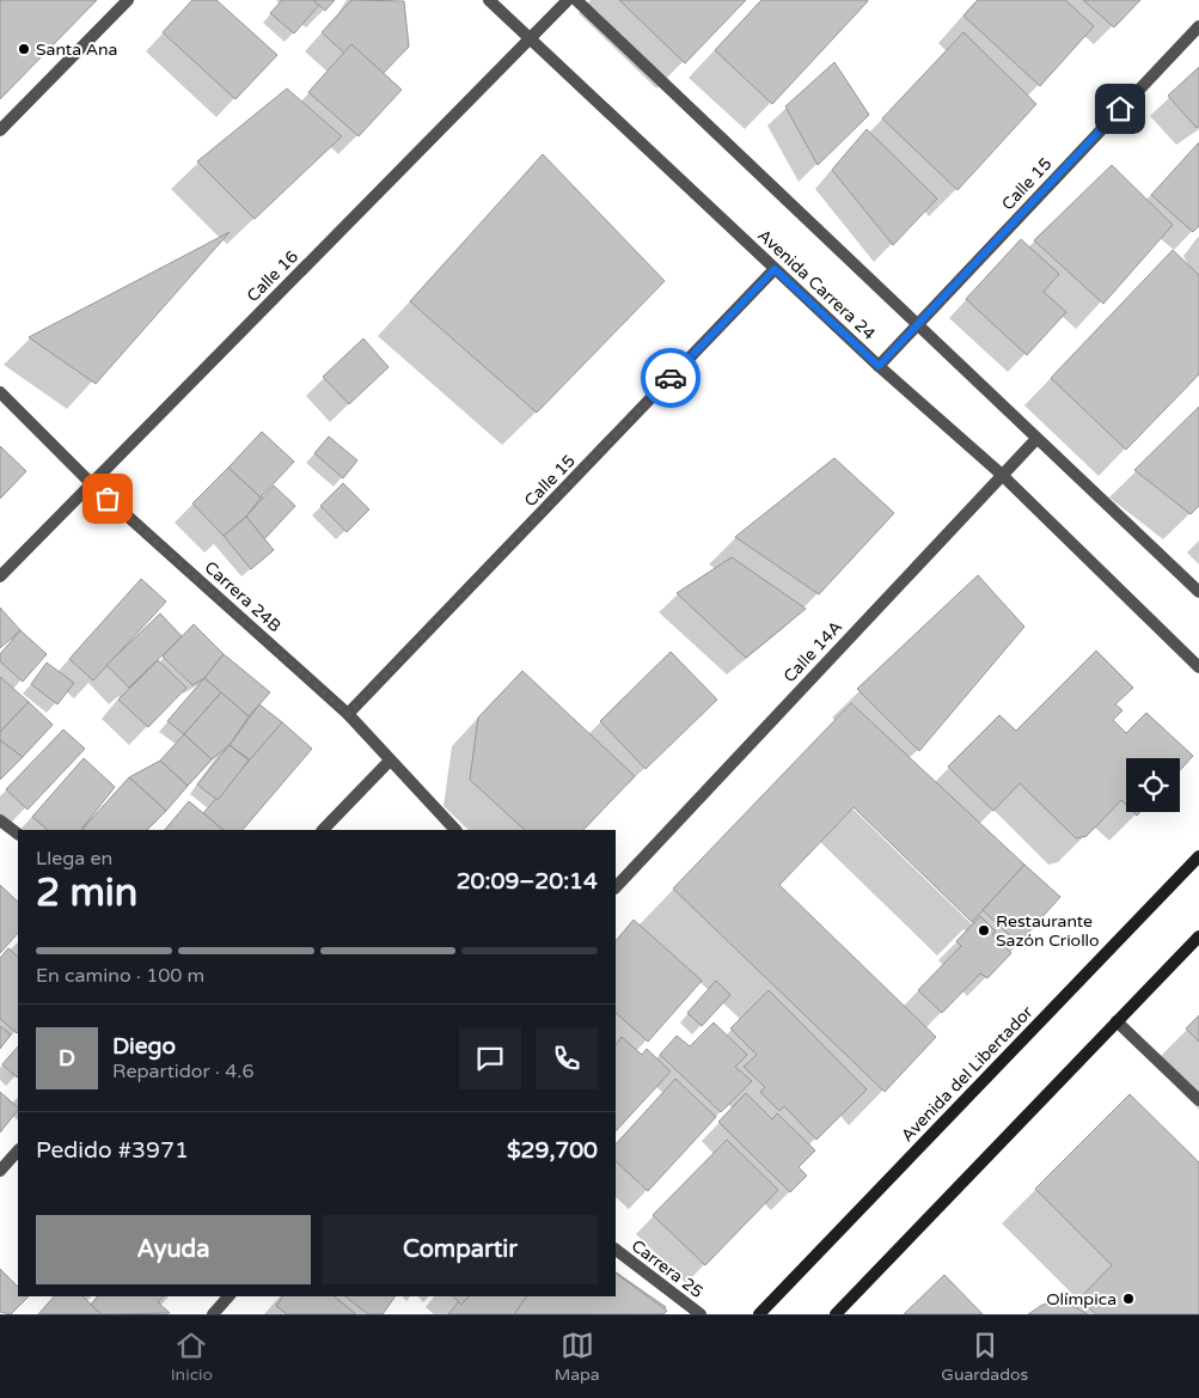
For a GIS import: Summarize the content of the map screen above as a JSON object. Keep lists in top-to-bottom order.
{
  "streets": {
    "main road": ["Avenida del Libertador"],
    "street": [
      "Calle 15",
      "Calle 16",
      "Avenida Carrera 24",
      "Carrera 24B",
      "Calle 14A",
      "Carrera 25"
    ]
  },
  "crossings": [
    ["Calle 15", "Avenida Carrera 24"],
    ["Calle 15", "Carrera 24B"],
    ["Calle 16", "Avenida Carrera 24"],
    ["Calle 16", "Carrera 24B"],
    ["Avenida Carrera 24", "Calle 14A"]
  ],
  "places": ["Santa Ana", "Restaurante Sazón Criollo", "Olímpica"],
  "page": {
    "heading": ["2 min", "Llega en", "20:09–20:14"],
    "panel": [
      "Diego",
      "Repartidor · 4.6",
      "Pedido #3971",
      "$29,700"
    ],
    "bar": "En camino · 100 m",
    "round": "D",
    "buttons": ["Ayuda", "Compartir"],
    "tabs": ["Inicio", "Mapa", "Guardados"]
  }
}
